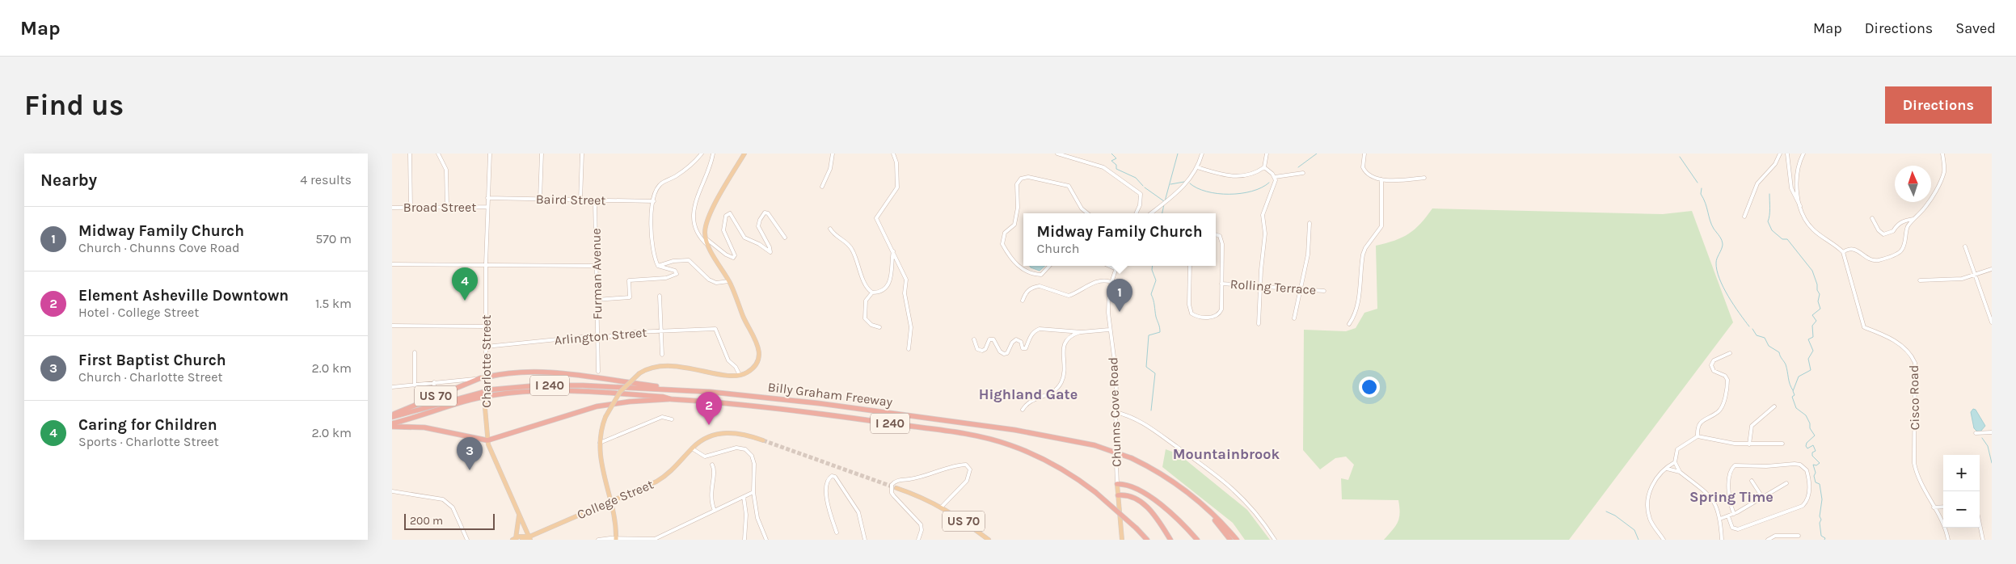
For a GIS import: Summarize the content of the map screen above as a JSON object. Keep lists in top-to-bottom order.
{
  "streets": {
    "highway": ["I 240", "Billy Graham Freeway", "US 70"],
    "main road": ["Charlotte Street", "Chunns Cove Road", "College Street"],
    "street": [
      "Baird Street",
      "Broad Street",
      "Furman Avenue",
      "Rolling Terrace",
      "Arlington Street",
      "Cisco Road"
    ]
  },
  "crossings": [
    ["Baird Street", "Furman Avenue"],
    ["Baird Street", "Charlotte Street"],
    ["Broad Street", "Charlotte Street"],
    ["Furman Avenue", "Arlington Street"],
    ["Arlington Street", "Charlotte Street"],
    ["Charlotte Street", "US 70"],
    ["Charlotte Street", "College Street"],
    ["Billy Graham Freeway", "US 70"]
  ],
  "districts": ["Highland Gate", "Mountainbrook", "Spring Time"],
  "scale_bar": "200 m",
  "north": "top",
  "page": {
    "header": "Map",
    "nav": ["Map", "Directions", "Saved"],
    "buttons": "Directions",
    "title": "Find us",
    "heading": ["Nearby", "4 results"],
    "list": [
      {
        "mark": "1",
        "name": "Midway Family Church",
        "note": "Church · Chunns Cove Road",
        "value": "570 m"
      },
      {
        "mark": "2",
        "name": "Element Asheville Downtown",
        "note": "Hotel · College Street",
        "value": "1.5 km"
      },
      {
        "mark": "3",
        "name": "First Baptist Church",
        "note": "Church · Charlotte Street",
        "value": "2.0 km"
      },
      {
        "mark": "4",
        "name": "Caring for Children",
        "note": "Sports · Charlotte Street",
        "value": "2.0 km"
      }
    ],
    "popup": ["Midway Family Church", "Church"],
    "pins": [
      "4",
      "1",
      "2",
      "3"
    ],
    "map_buttons": ["+", "−"],
    "scale": "200 m"
  }
}
